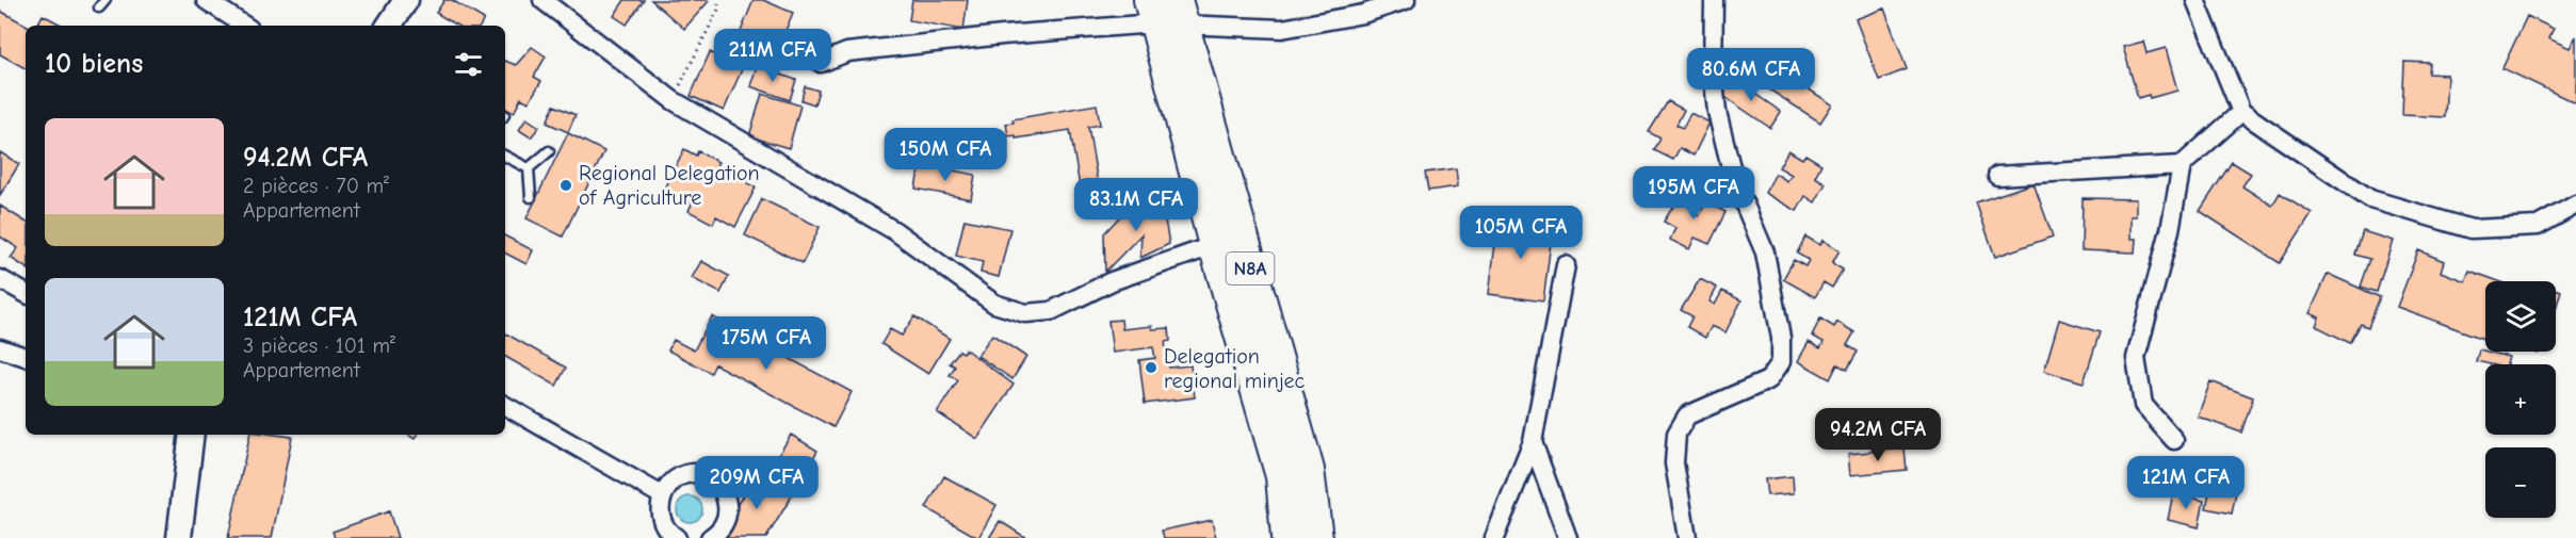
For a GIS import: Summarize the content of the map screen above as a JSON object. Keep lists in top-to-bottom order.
{
  "streets": {
    "highway": ["N8A"]
  },
  "places": ["Regional Delegation of Agriculture", "Delegation regional minjec"],
  "page": {
    "heading": "10 biens",
    "price": [
      "211M CFA",
      "80.6M CFA",
      "150M CFA",
      "195M CFA",
      "83.1M CFA",
      "105M CFA",
      "175M CFA",
      "94.2M CFA",
      "209M CFA",
      "121M CFA"
    ],
    "list": [
      {
        "name": "94.2M CFA",
        "note": "2 pièces · 70 m² · Appartement"
      },
      {
        "name": "121M CFA",
        "note": "3 pièces · 101 m² · Appartement"
      }
    ],
    "map_buttons": ["+", "−"]
  }
}
